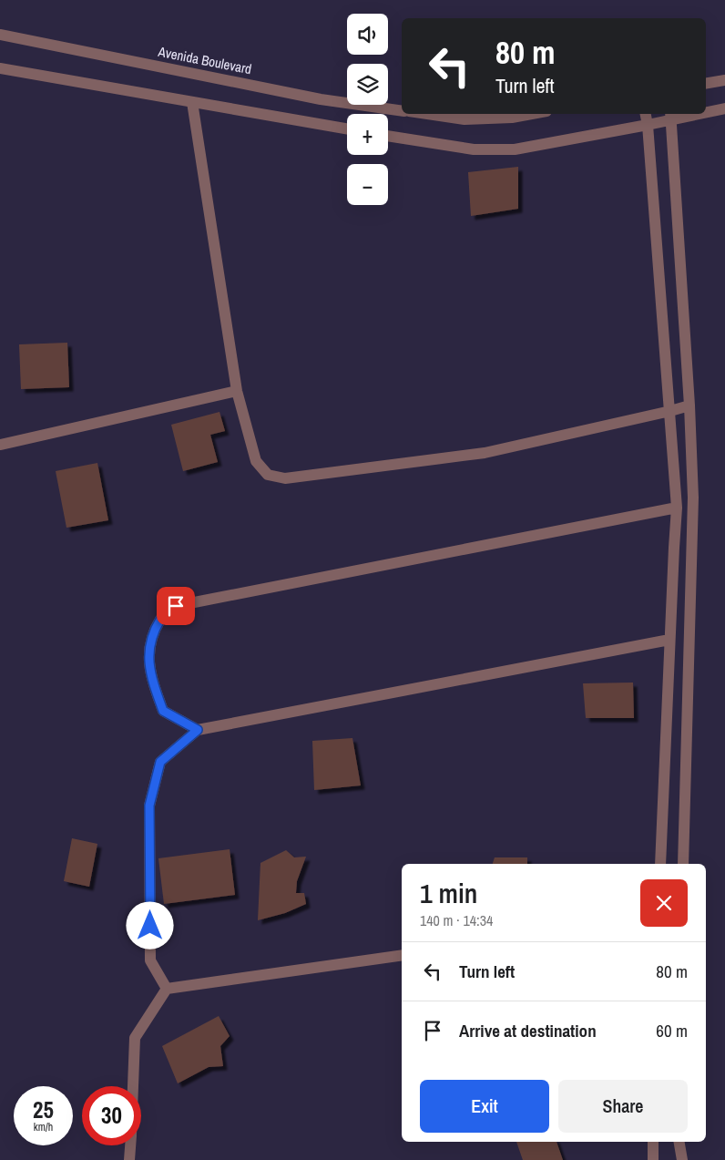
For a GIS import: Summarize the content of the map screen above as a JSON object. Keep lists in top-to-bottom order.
{
  "streets": {
    "street": ["Avenida Boulevard"]
  },
  "page": {
    "map_buttons": ["+", "−"],
    "turn": ["80 m", "Turn left"],
    "heading": ["1 min", "140 m · 14:34"],
    "list": [
      {
        "name": "Turn left",
        "value": "80 m"
      },
      {
        "name": "Arrive at destination",
        "value": "60 m"
      }
    ],
    "buttons": ["Exit", "Share"],
    "speed": "25 km/h",
    "limit": "30"
  }
}
